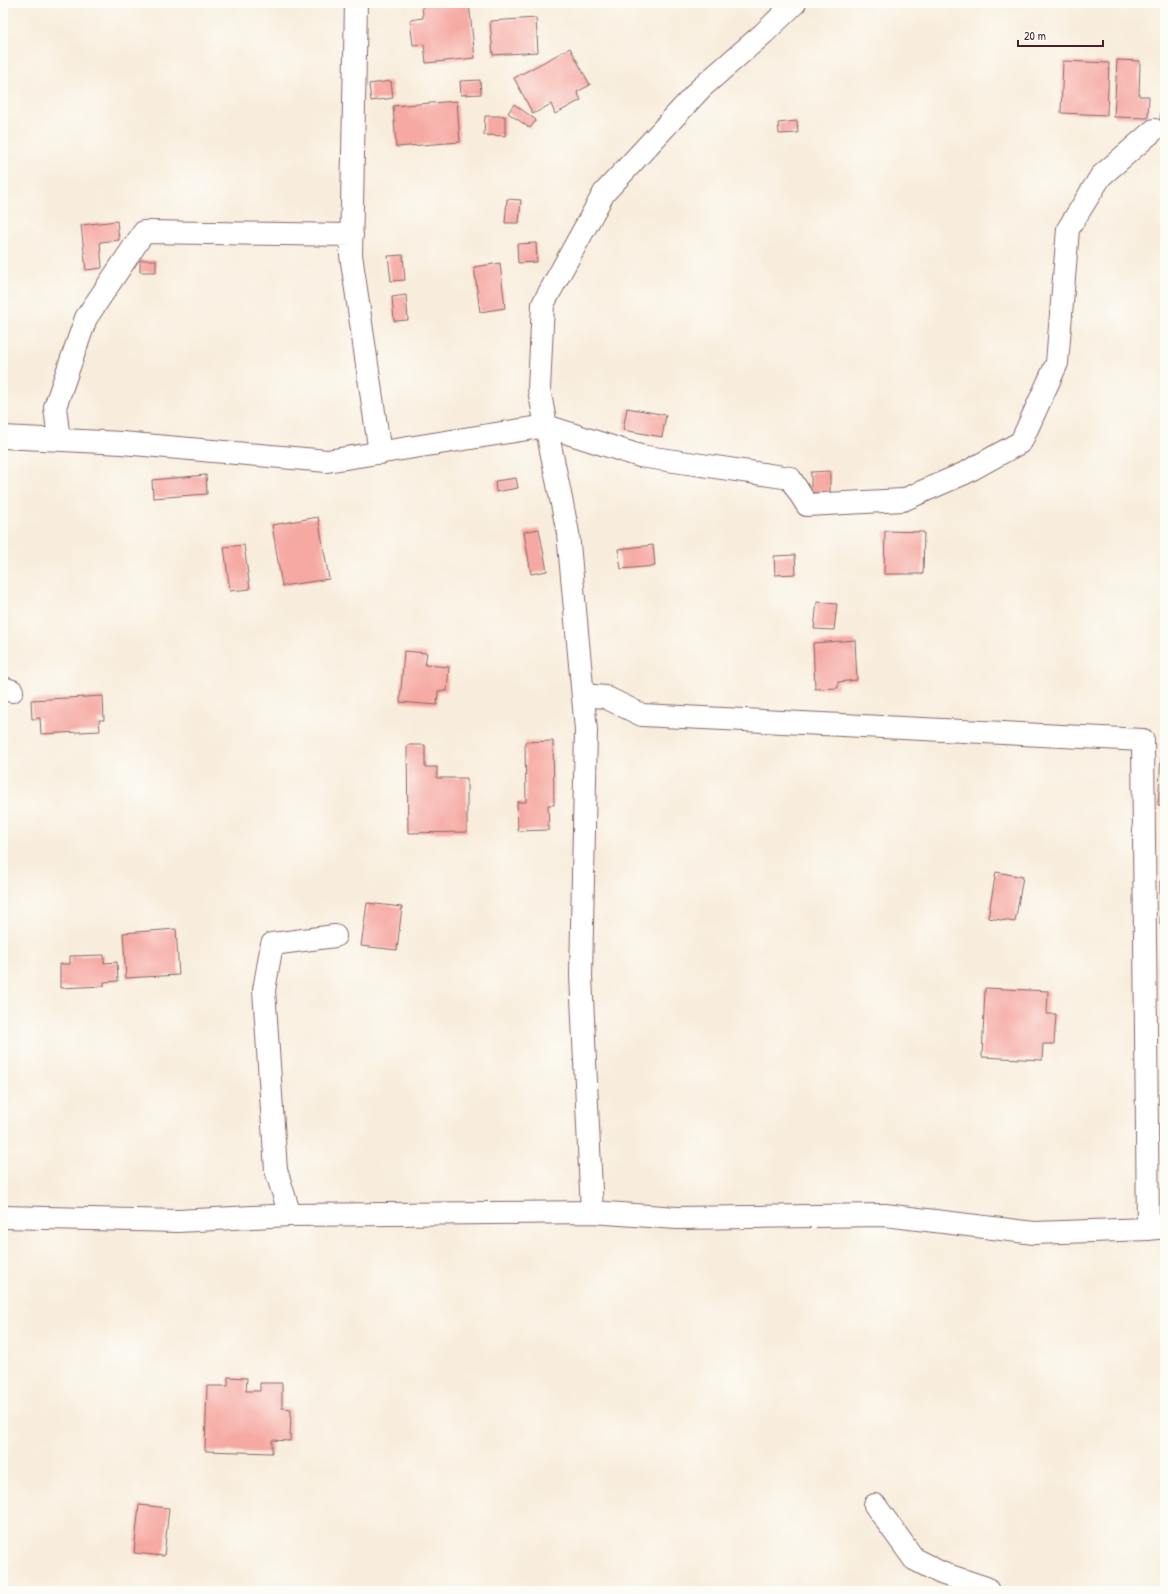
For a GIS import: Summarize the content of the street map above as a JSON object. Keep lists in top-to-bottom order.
{
  "scale_bar": "20 m"
}
